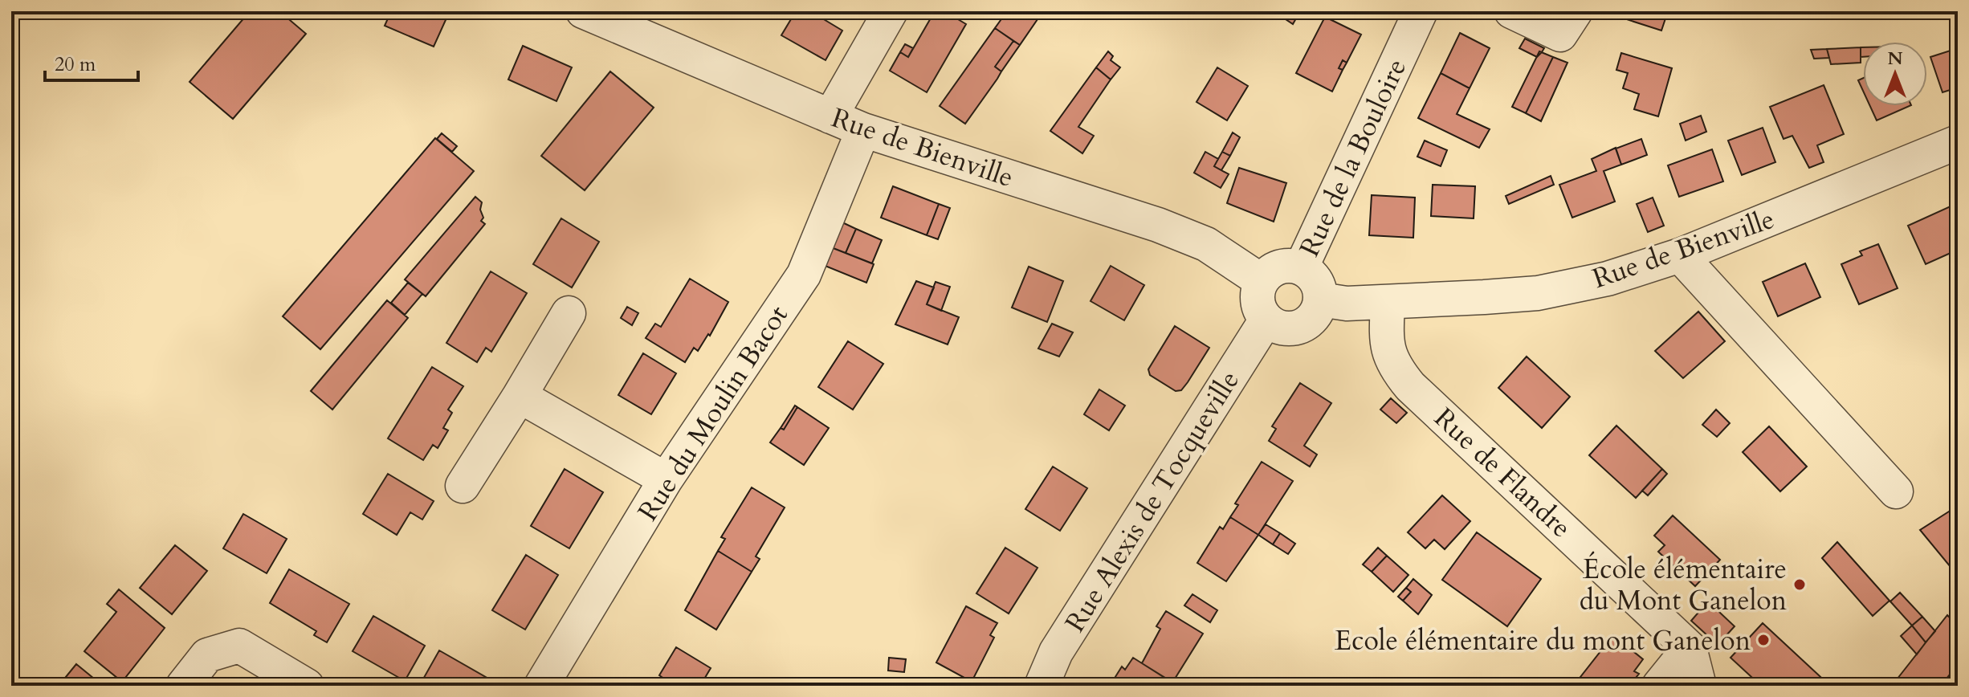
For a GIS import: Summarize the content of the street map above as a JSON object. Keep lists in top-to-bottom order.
{
  "streets": {
    "street": [
      "Rue de Bienville",
      "Rue de la Bouloire",
      "Rue du Moulin Bacot",
      "Rue de Flandre",
      "Rue Alexis de Tocqueville"
    ]
  },
  "crossings": [
    ["Rue de Bienville", "Rue de la Bouloire"],
    ["Rue de Bienville", "Rue du Moulin Bacot"],
    ["Rue de Bienville", "Rue de Flandre"],
    ["Rue de Bienville", "Rue Alexis de Tocqueville"],
    ["Rue de la Bouloire", "Rue Alexis de Tocqueville"]
  ],
  "places": ["École élémentaire du Mont Ganelon", "Ecole élémentaire du mont Ganelon"],
  "scale_bar": "20 m",
  "north": "top"
}
